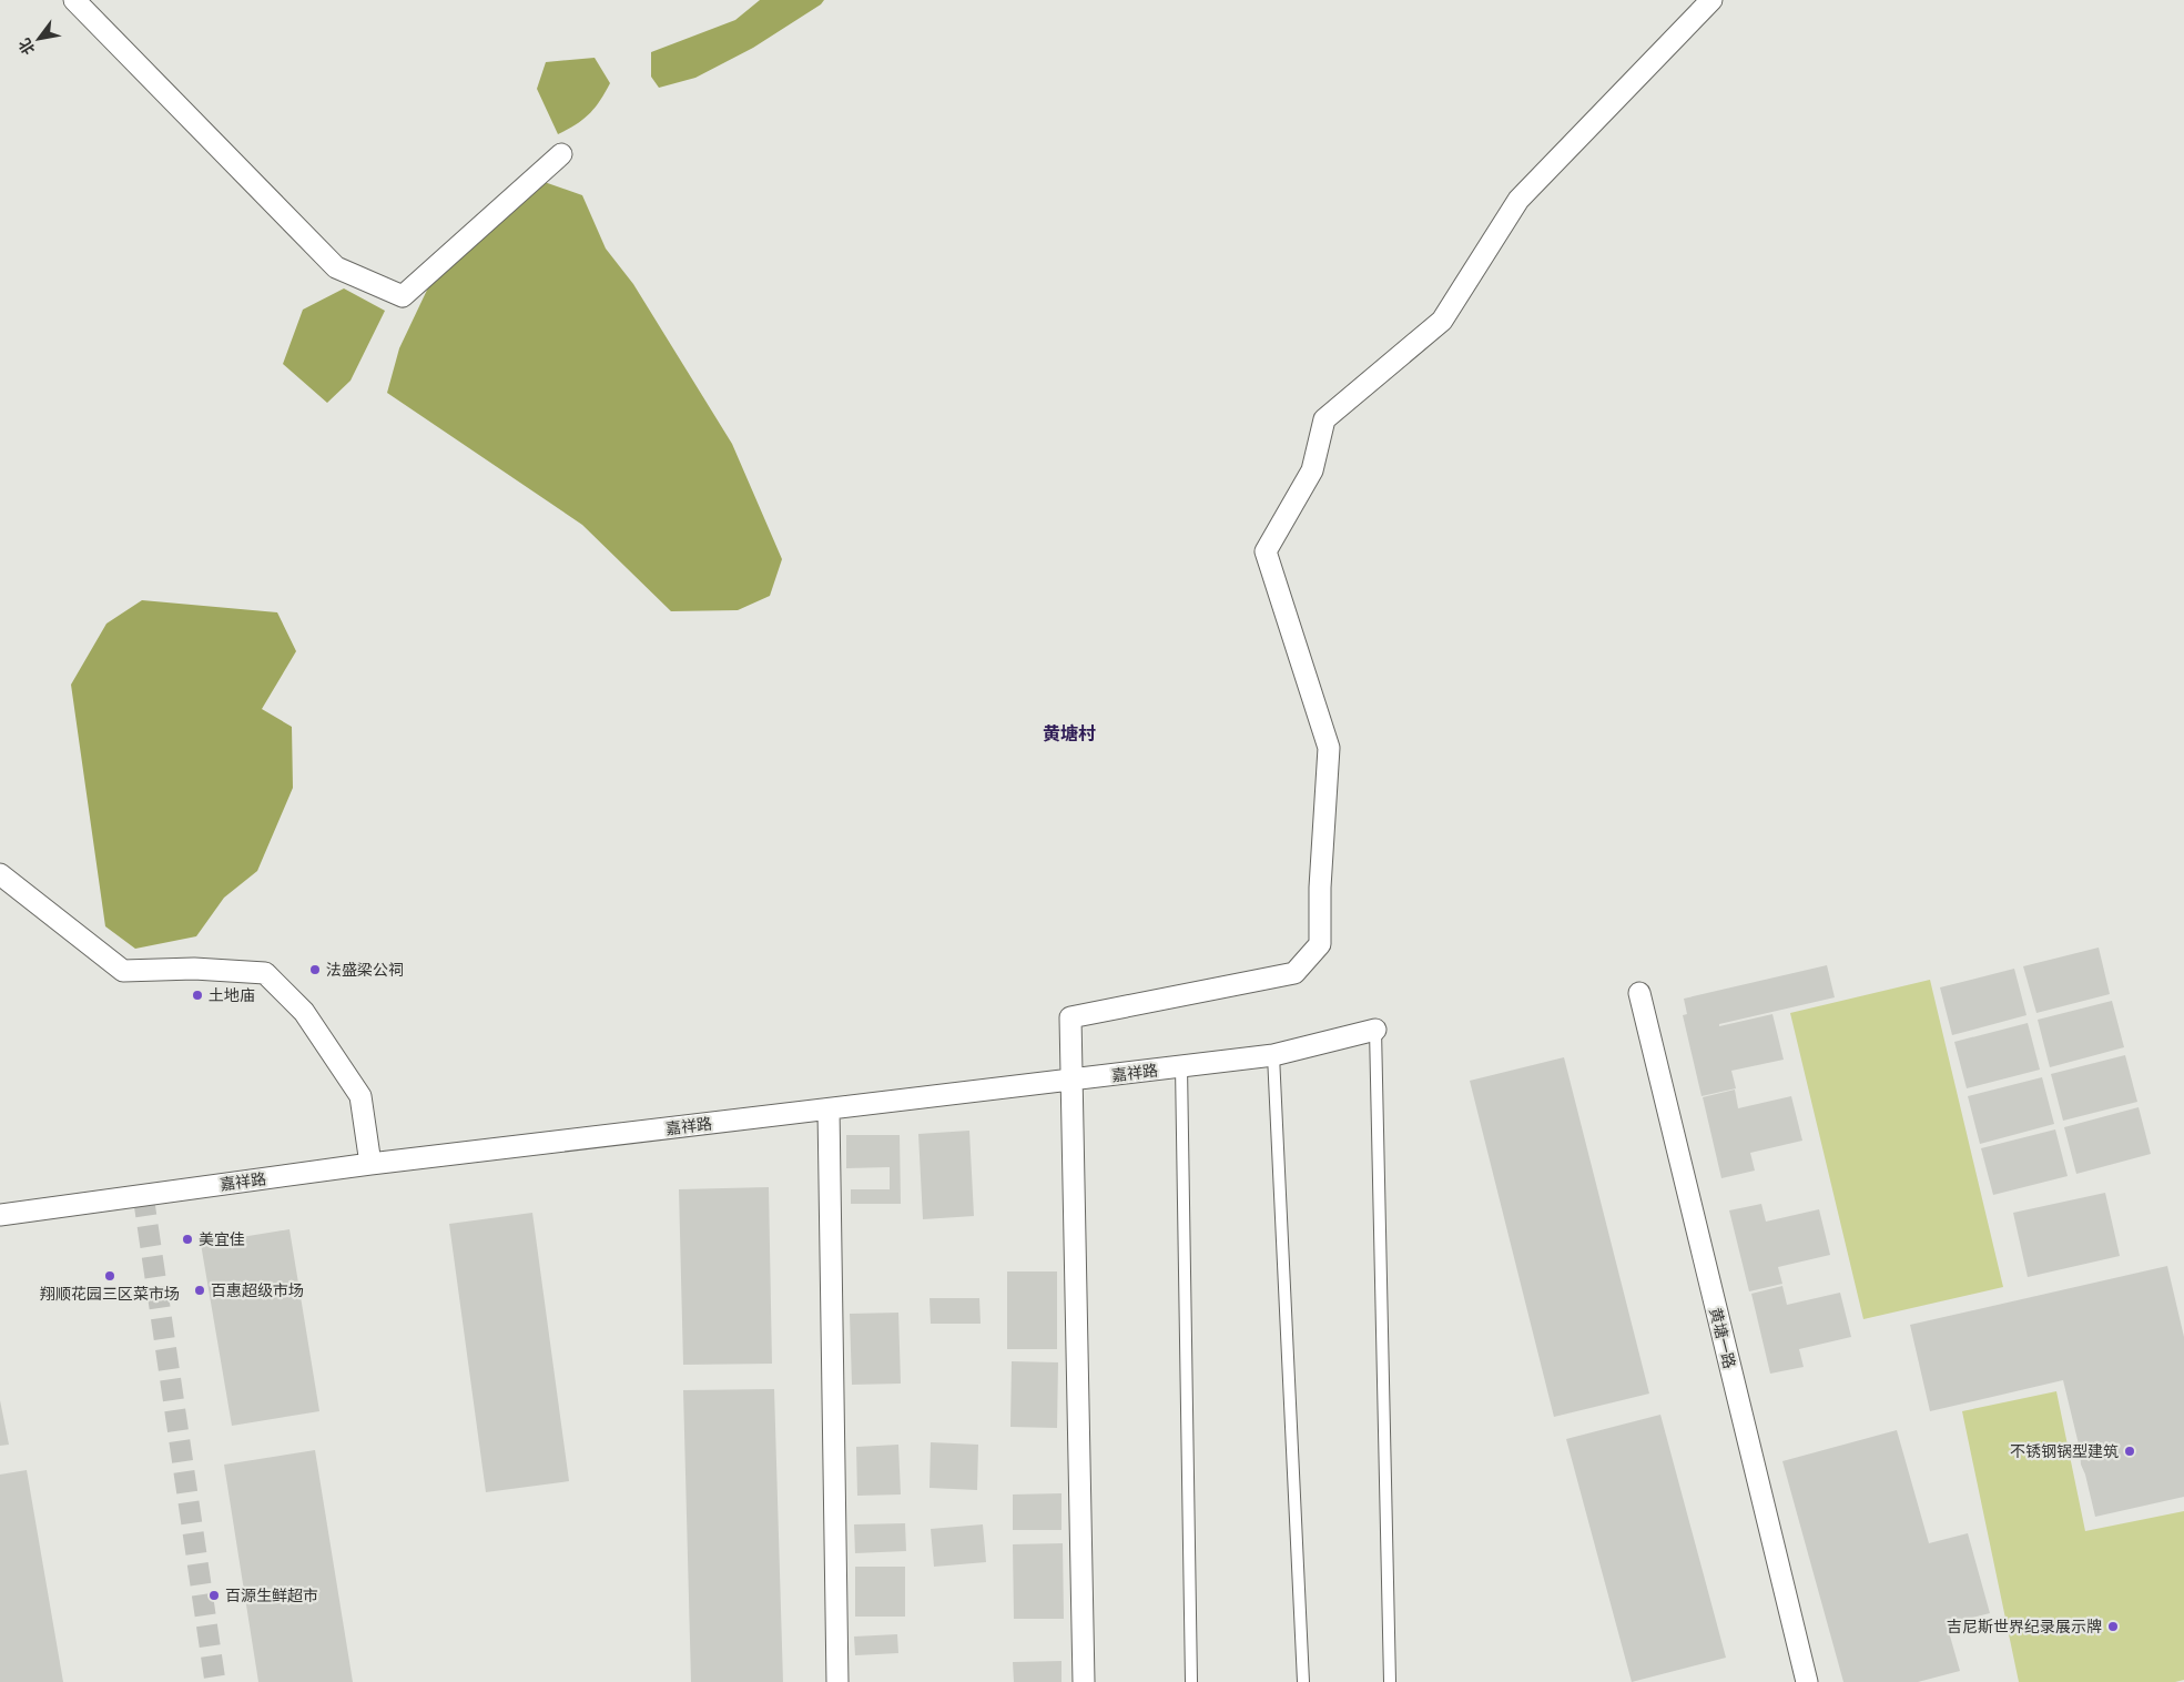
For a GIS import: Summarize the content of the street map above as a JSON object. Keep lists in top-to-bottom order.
{
  "streets": {
    "street": ["嘉祥路", "黄塘一路"]
  },
  "districts": ["黄塘村"],
  "places": [
    "法盛梁公祠",
    "土地庙",
    "美宜佳",
    "翔顺花园三区菜市场",
    "百惠超级市场",
    "不锈钢锅型建筑",
    "百源生鲜超市",
    "吉尼斯世界纪录展示牌"
  ],
  "north": "bottom left"
}
